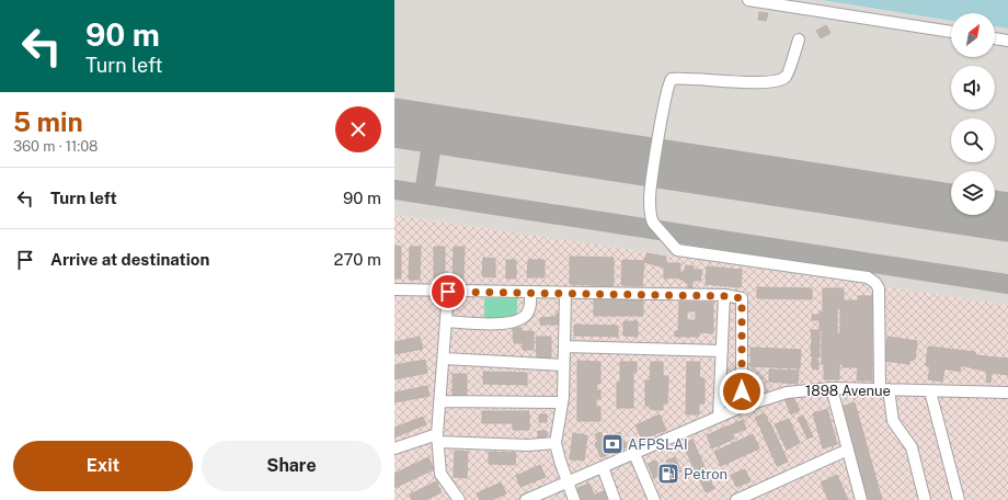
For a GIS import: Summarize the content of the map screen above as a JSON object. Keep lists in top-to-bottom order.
{
  "streets": {
    "street": ["1898 Avenue"]
  },
  "places": {
    "bank": ["AFPSLAI"],
    "fuel station": ["Petron"]
  },
  "north": "top right",
  "page": {
    "turn": ["90 m", "Turn left"],
    "heading": ["5 min", "360 m · 11:08"],
    "list": [
      {
        "name": "Turn left",
        "value": "90 m"
      },
      {
        "name": "Arrive at destination",
        "value": "270 m"
      }
    ],
    "buttons": ["Exit", "Share"]
  }
}
